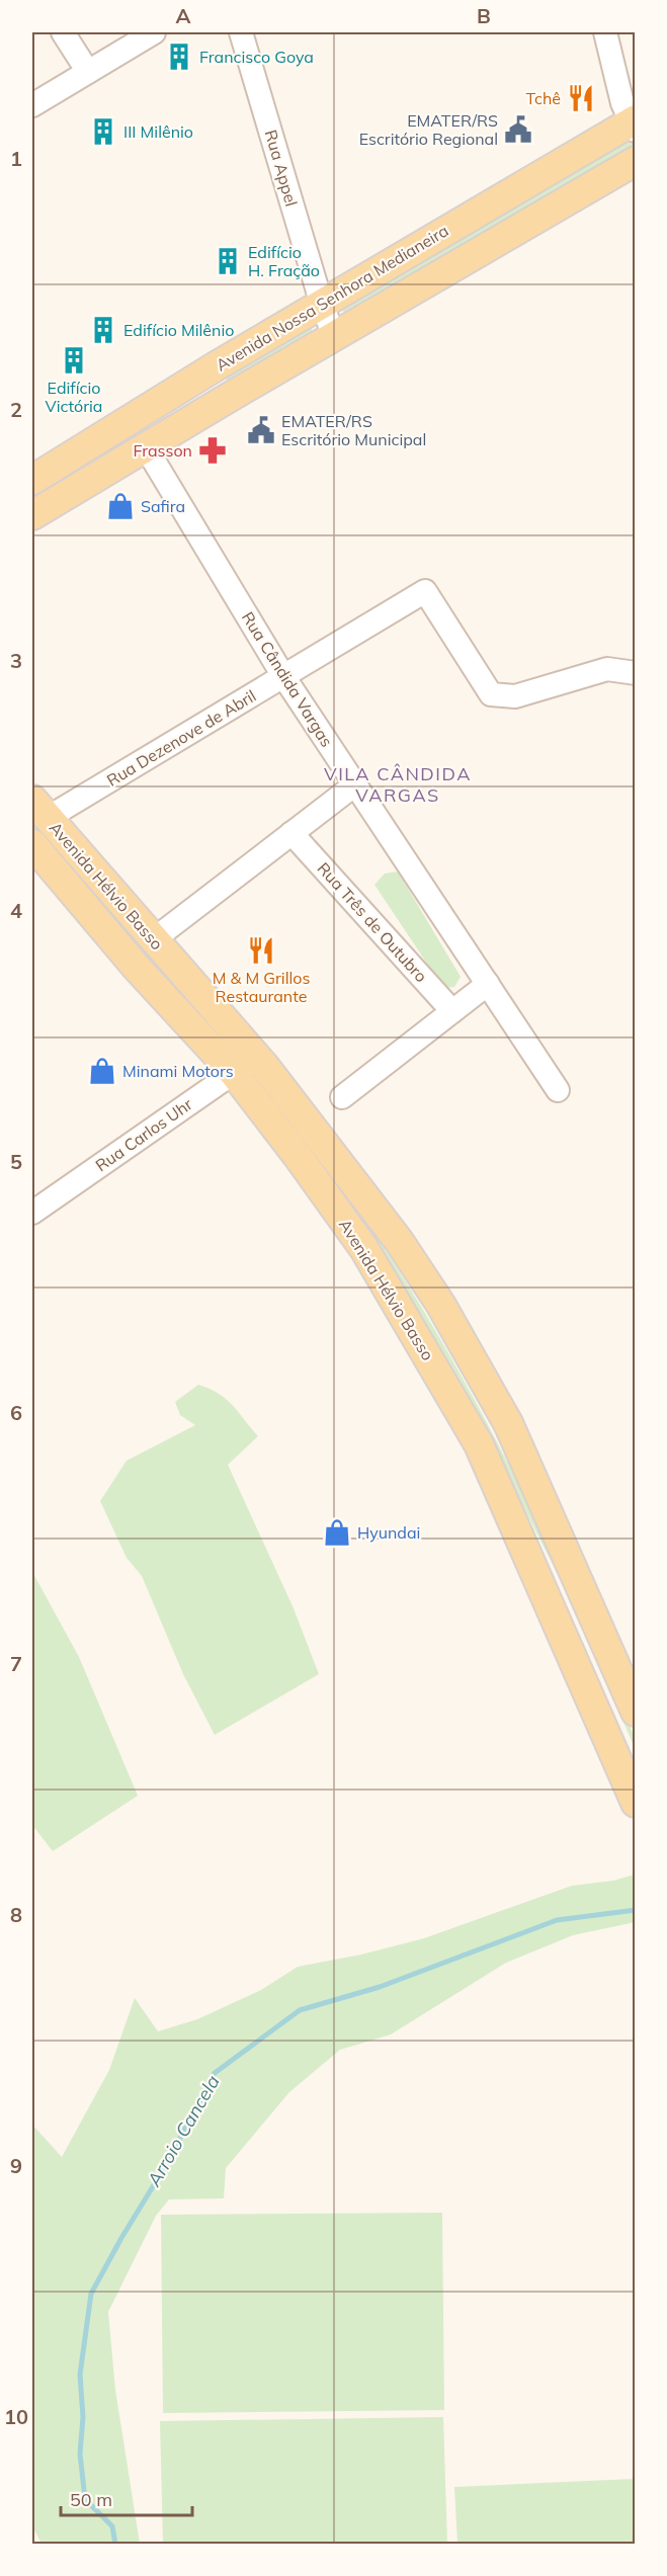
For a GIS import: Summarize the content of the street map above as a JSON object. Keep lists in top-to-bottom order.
{
  "streets": {
    "main road": ["Avenida Nossa Senhora Medianeira", "Avenida Hélvio Basso"],
    "street": [
      "Rua Appel",
      "Rua Cândida Vargas",
      "Rua Dezenove de Abril",
      "Rua Três de Outubro",
      "Rua Carlos Uhr"
    ]
  },
  "crossings": [
    ["Rua Appel", "Avenida Nossa Senhora Medianeira"],
    ["Avenida Nossa Senhora Medianeira", "Rua Cândida Vargas"],
    ["Rua Cândida Vargas", "Rua Dezenove de Abril"],
    ["Rua Dezenove de Abril", "Avenida Hélvio Basso"],
    ["Avenida Hélvio Basso", "Rua Carlos Uhr"]
  ],
  "districts": ["VILA CÂNDIDA VARGAS"],
  "water": ["Arroio Cancela"],
  "places": {
    "building": [
      "Francisco Goya",
      "III Milênio",
      "Edifício H. Fração",
      "Edifício Milênio",
      "Edifício Victória"
    ],
    "restaurant": ["Tchê", "M & M Grillos Restaurante"],
    "public building": ["EMATER/RS Escritório Regional", "EMATER/RS Escritório Municipal"],
    "pharmacy": ["Frasson"],
    "shop": ["Safira", "Minami Motors", "Hyundai"]
  },
  "scale_bar": "50 m",
  "grid": {
    "columns": ["A", "B"],
    "rows": [
      "1",
      "2",
      "3",
      "4",
      "5",
      "6",
      "7",
      "8",
      "9",
      "10"
    ]
  }
}
